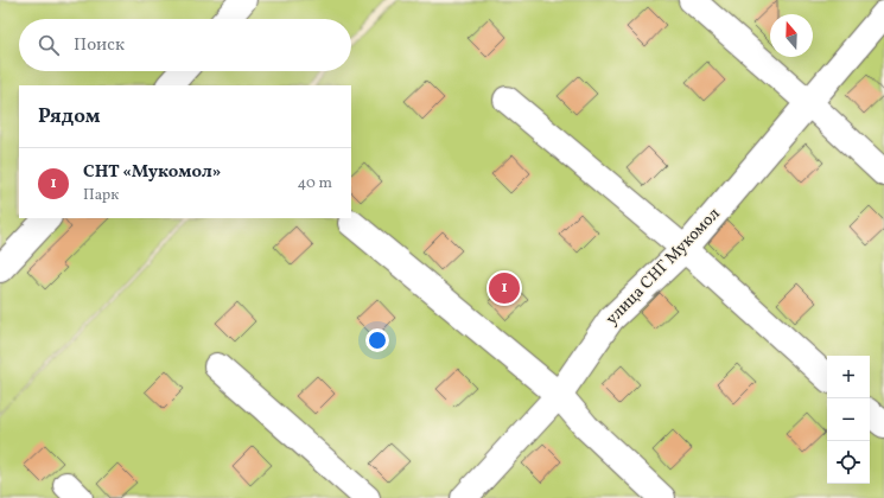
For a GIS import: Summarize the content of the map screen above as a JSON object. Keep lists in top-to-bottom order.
{
  "streets": {
    "street": ["улица СНГ Мукомол"]
  },
  "north": "top",
  "page": {
    "search": "Поиск",
    "heading": "Рядом",
    "list": [
      {
        "mark": "1",
        "name": "СНТ «Мукомол»",
        "note": "Парк",
        "value": "40 m"
      }
    ],
    "pins": "1",
    "map_buttons": ["+", "−"]
  }
}
